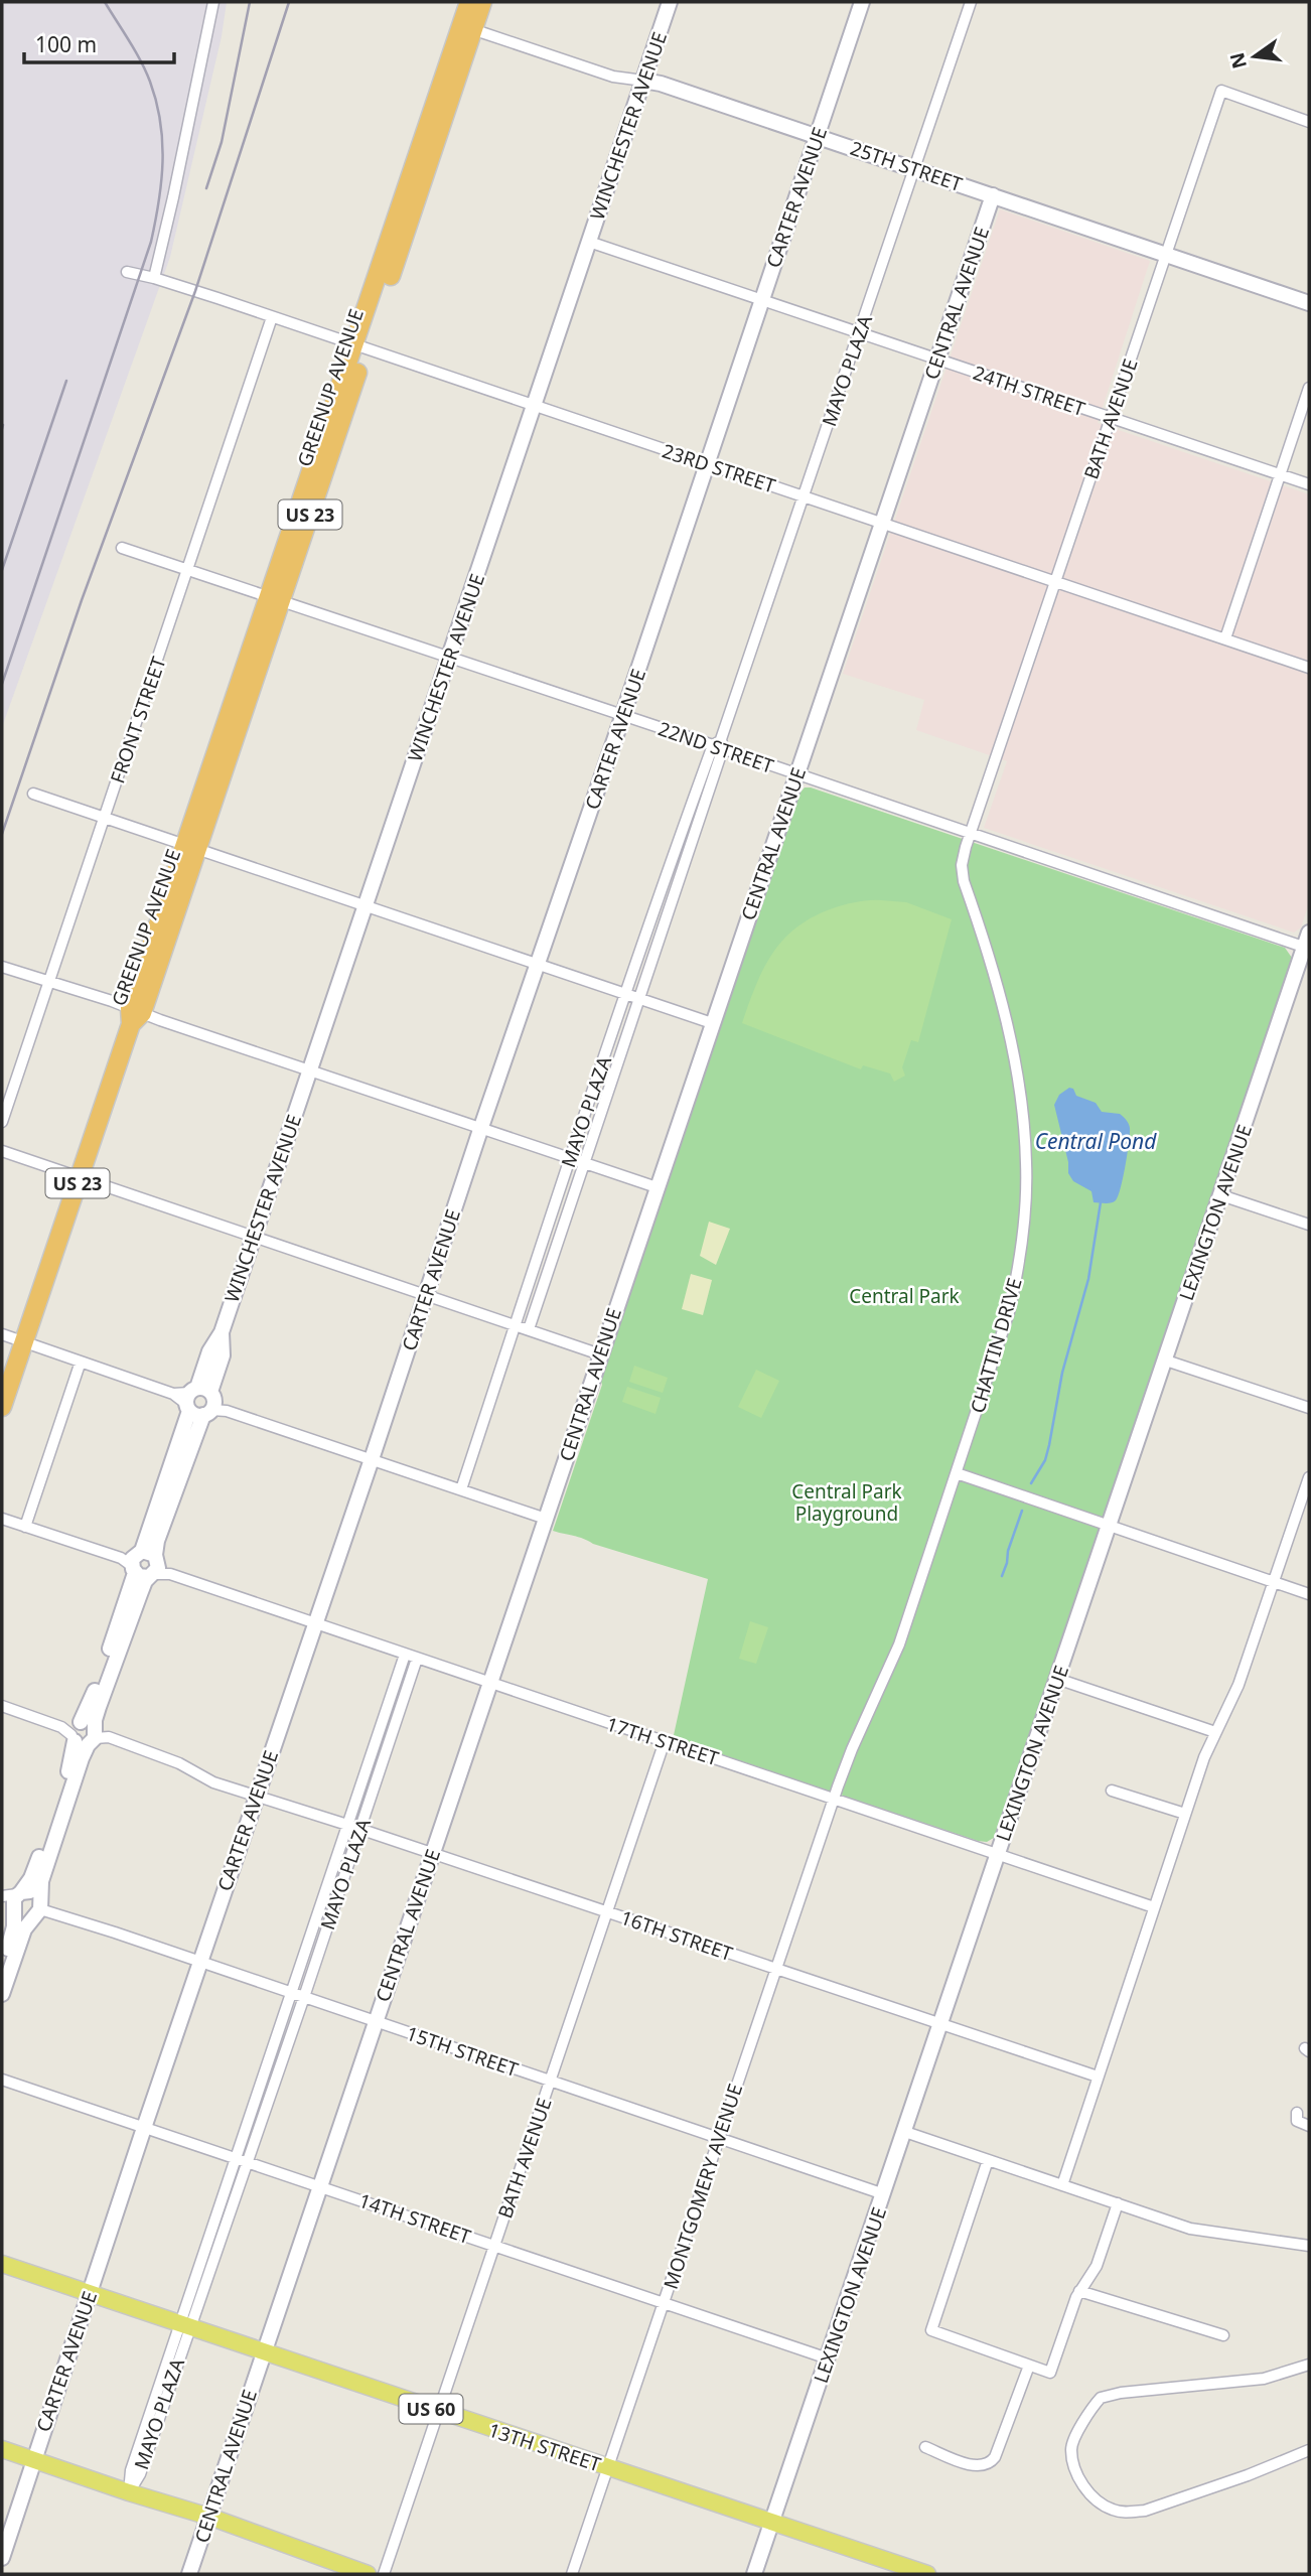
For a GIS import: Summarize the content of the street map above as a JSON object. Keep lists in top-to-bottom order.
{
  "streets": {
    "highway": ["GREENUP AVENUE", "US 23"],
    "main road": ["US 60", "13TH STREET"],
    "street": [
      "WINCHESTER AVENUE",
      "25TH STREET",
      "CARTER AVENUE",
      "CENTRAL AVENUE",
      "MAYO PLAZA",
      "24TH STREET",
      "BATH AVENUE",
      "23RD STREET",
      "FRONT STREET",
      "22ND STREET",
      "LEXINGTON AVENUE",
      "CHATTIN DRIVE",
      "17TH STREET",
      "16TH STREET",
      "15TH STREET",
      "MONTGOMERY AVENUE",
      "14TH STREET"
    ]
  },
  "crossings": [
    ["WINCHESTER AVENUE", "25TH STREET"],
    ["WINCHESTER AVENUE", "24TH STREET"],
    ["WINCHESTER AVENUE", "23RD STREET"],
    ["WINCHESTER AVENUE", "22ND STREET"],
    ["WINCHESTER AVENUE", "17TH STREET"],
    ["WINCHESTER AVENUE", "16TH STREET"],
    ["WINCHESTER AVENUE", "15TH STREET"],
    ["25TH STREET", "CARTER AVENUE"],
    ["25TH STREET", "CENTRAL AVENUE"],
    ["25TH STREET", "MAYO PLAZA"],
    ["25TH STREET", "GREENUP AVENUE"],
    ["25TH STREET", "BATH AVENUE"],
    ["CARTER AVENUE", "24TH STREET"],
    ["CARTER AVENUE", "23RD STREET"],
    ["CARTER AVENUE", "22ND STREET"],
    ["CARTER AVENUE", "17TH STREET"],
    ["CARTER AVENUE", "16TH STREET"],
    ["CARTER AVENUE", "15TH STREET"],
    ["CARTER AVENUE", "14TH STREET"],
    ["CARTER AVENUE", "13TH STREET"],
    ["CENTRAL AVENUE", "24TH STREET"],
    ["CENTRAL AVENUE", "23RD STREET"],
    ["CENTRAL AVENUE", "22ND STREET"],
    ["CENTRAL AVENUE", "17TH STREET"],
    ["CENTRAL AVENUE", "16TH STREET"],
    ["CENTRAL AVENUE", "15TH STREET"],
    ["CENTRAL AVENUE", "14TH STREET"],
    ["CENTRAL AVENUE", "13TH STREET"],
    ["MAYO PLAZA", "24TH STREET"],
    ["MAYO PLAZA", "23RD STREET"],
    ["MAYO PLAZA", "22ND STREET"],
    ["MAYO PLAZA", "17TH STREET"],
    ["MAYO PLAZA", "16TH STREET"],
    ["MAYO PLAZA", "15TH STREET"],
    ["MAYO PLAZA", "14TH STREET"],
    ["MAYO PLAZA", "13TH STREET"],
    ["GREENUP AVENUE", "23RD STREET"],
    ["GREENUP AVENUE", "22ND STREET"],
    ["24TH STREET", "BATH AVENUE"],
    ["BATH AVENUE", "23RD STREET"],
    ["BATH AVENUE", "22ND STREET"],
    ["BATH AVENUE", "CHATTIN DRIVE"],
    ["BATH AVENUE", "17TH STREET"],
    ["BATH AVENUE", "16TH STREET"],
    ["BATH AVENUE", "15TH STREET"],
    ["BATH AVENUE", "14TH STREET"],
    ["BATH AVENUE", "13TH STREET"],
    ["23RD STREET", "FRONT STREET"],
    ["FRONT STREET", "22ND STREET"],
    ["22ND STREET", "LEXINGTON AVENUE"],
    ["22ND STREET", "CHATTIN DRIVE"],
    ["LEXINGTON AVENUE", "17TH STREET"],
    ["LEXINGTON AVENUE", "16TH STREET"],
    ["LEXINGTON AVENUE", "15TH STREET"],
    ["LEXINGTON AVENUE", "14TH STREET"],
    ["LEXINGTON AVENUE", "13TH STREET"],
    ["CHATTIN DRIVE", "17TH STREET"],
    ["CHATTIN DRIVE", "MONTGOMERY AVENUE"],
    ["17TH STREET", "MONTGOMERY AVENUE"],
    ["16TH STREET", "MONTGOMERY AVENUE"],
    ["15TH STREET", "MONTGOMERY AVENUE"],
    ["MONTGOMERY AVENUE", "14TH STREET"],
    ["MONTGOMERY AVENUE", "13TH STREET"]
  ],
  "water": ["Central Pond"],
  "parks": ["Central Park", "Central Park Playground"],
  "scale_bar": "100 m",
  "north": "left"
}
